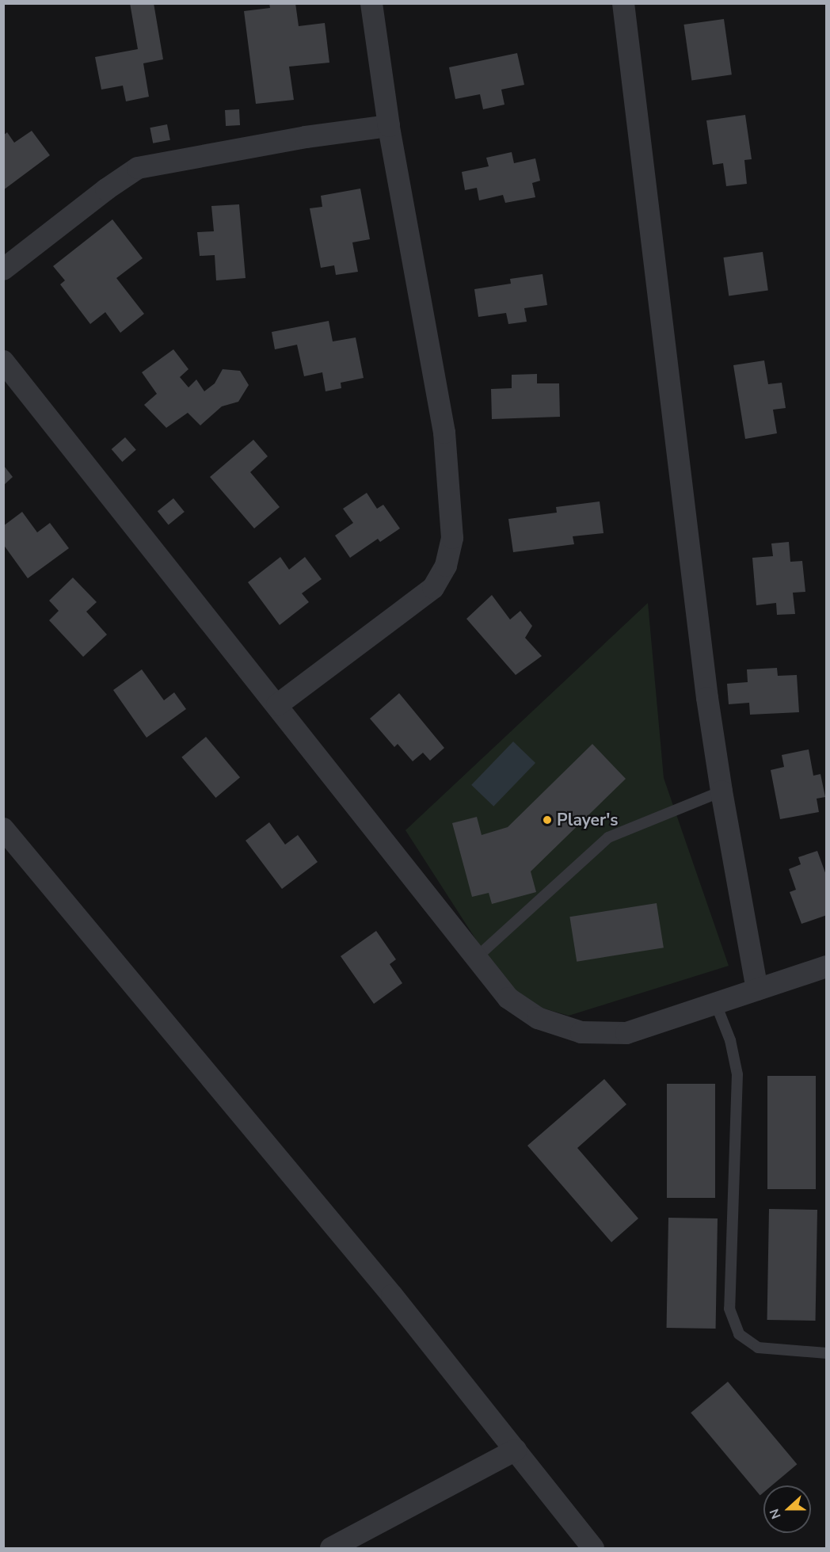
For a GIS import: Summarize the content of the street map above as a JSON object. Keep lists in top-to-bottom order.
{
  "places": ["Player's"],
  "north": "left"
}
